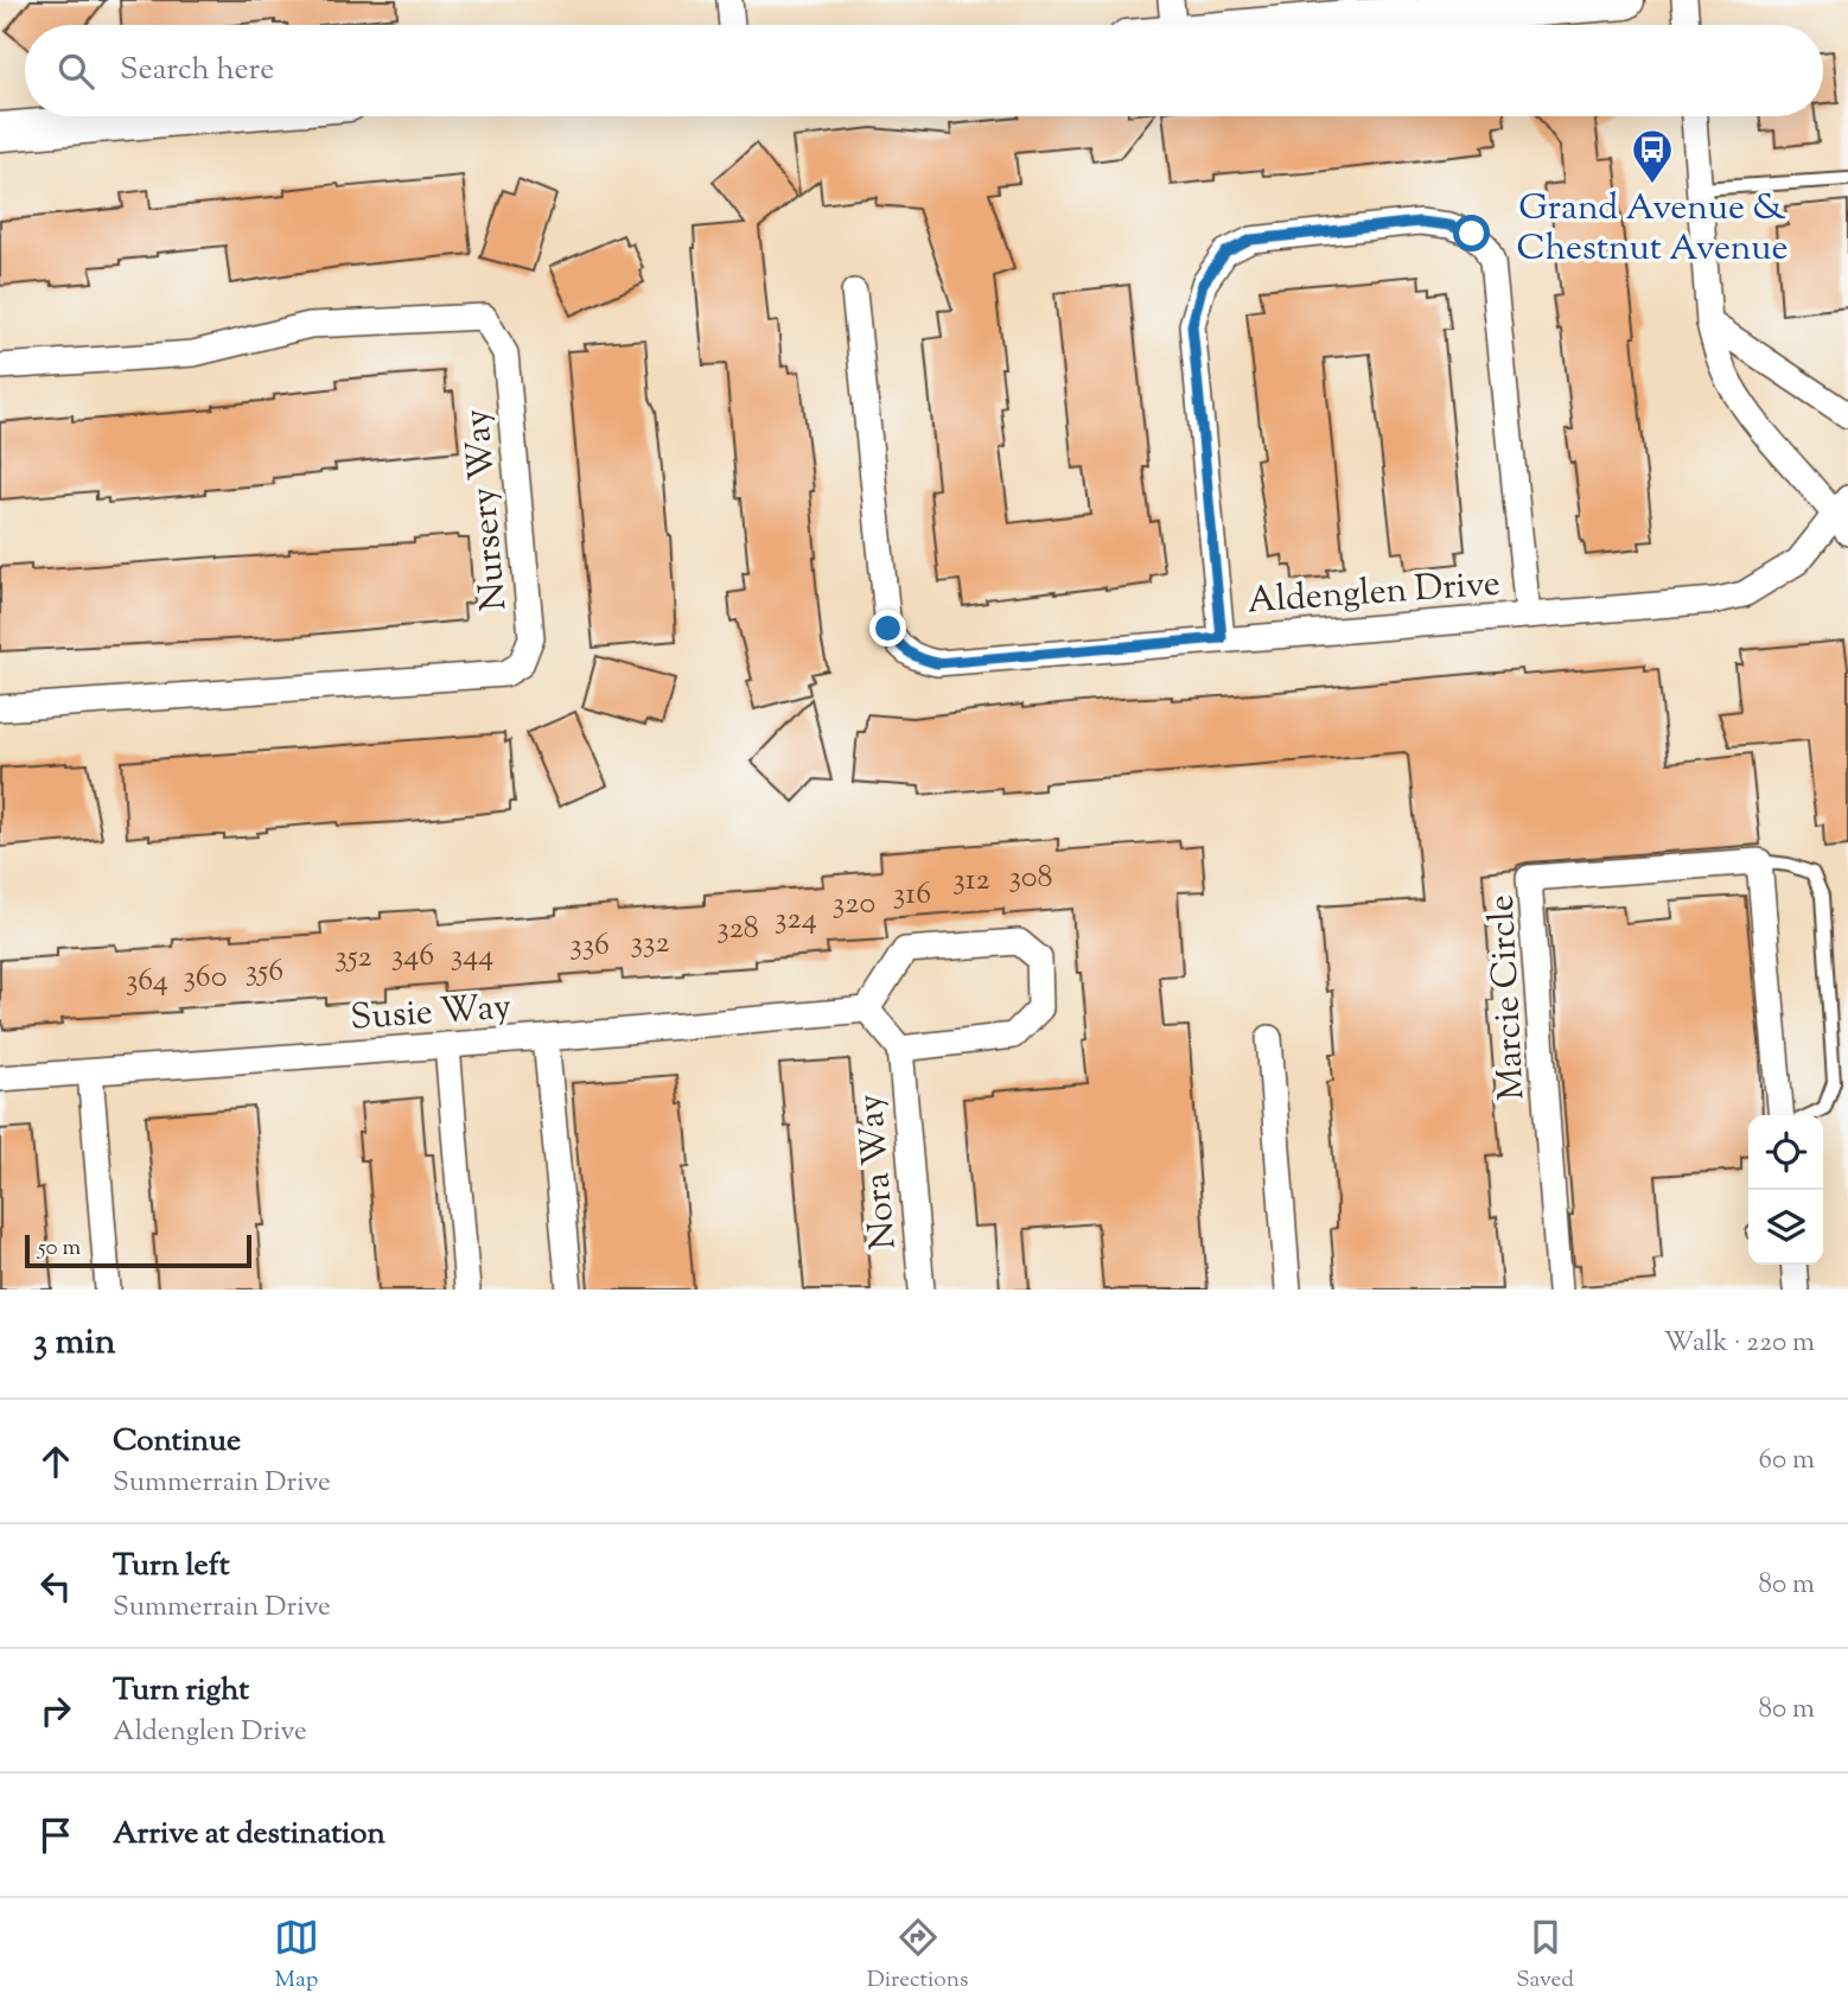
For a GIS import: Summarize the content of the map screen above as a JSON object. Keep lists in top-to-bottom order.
{
  "streets": {
    "street": [
      "Nursery Way",
      "Aldenglen Drive",
      "Marcie Circle",
      "Susie Way",
      "Nora Way"
    ]
  },
  "places": {
    "bus stop": ["Grand Avenue & Chestnut Avenue"]
  },
  "house_numbers": [
    "308",
    "312",
    "316",
    "320",
    "324",
    "328",
    "332",
    "336",
    "346",
    "344",
    "352",
    "356",
    "360",
    "364"
  ],
  "scale_bar": "50 m",
  "page": {
    "search": "Search here",
    "scale": "50 m",
    "heading": ["3 min", "Walk · 220 m"],
    "list": [
      ["Continue", "Summerrain Drive", "60 m"],
      ["Turn left", "Summerrain Drive", "80 m"],
      ["Turn right", "Aldenglen Drive", "80 m"],
      "Arrive at destination"
    ],
    "nav": ["Map", "Directions", "Saved"]
  }
}
